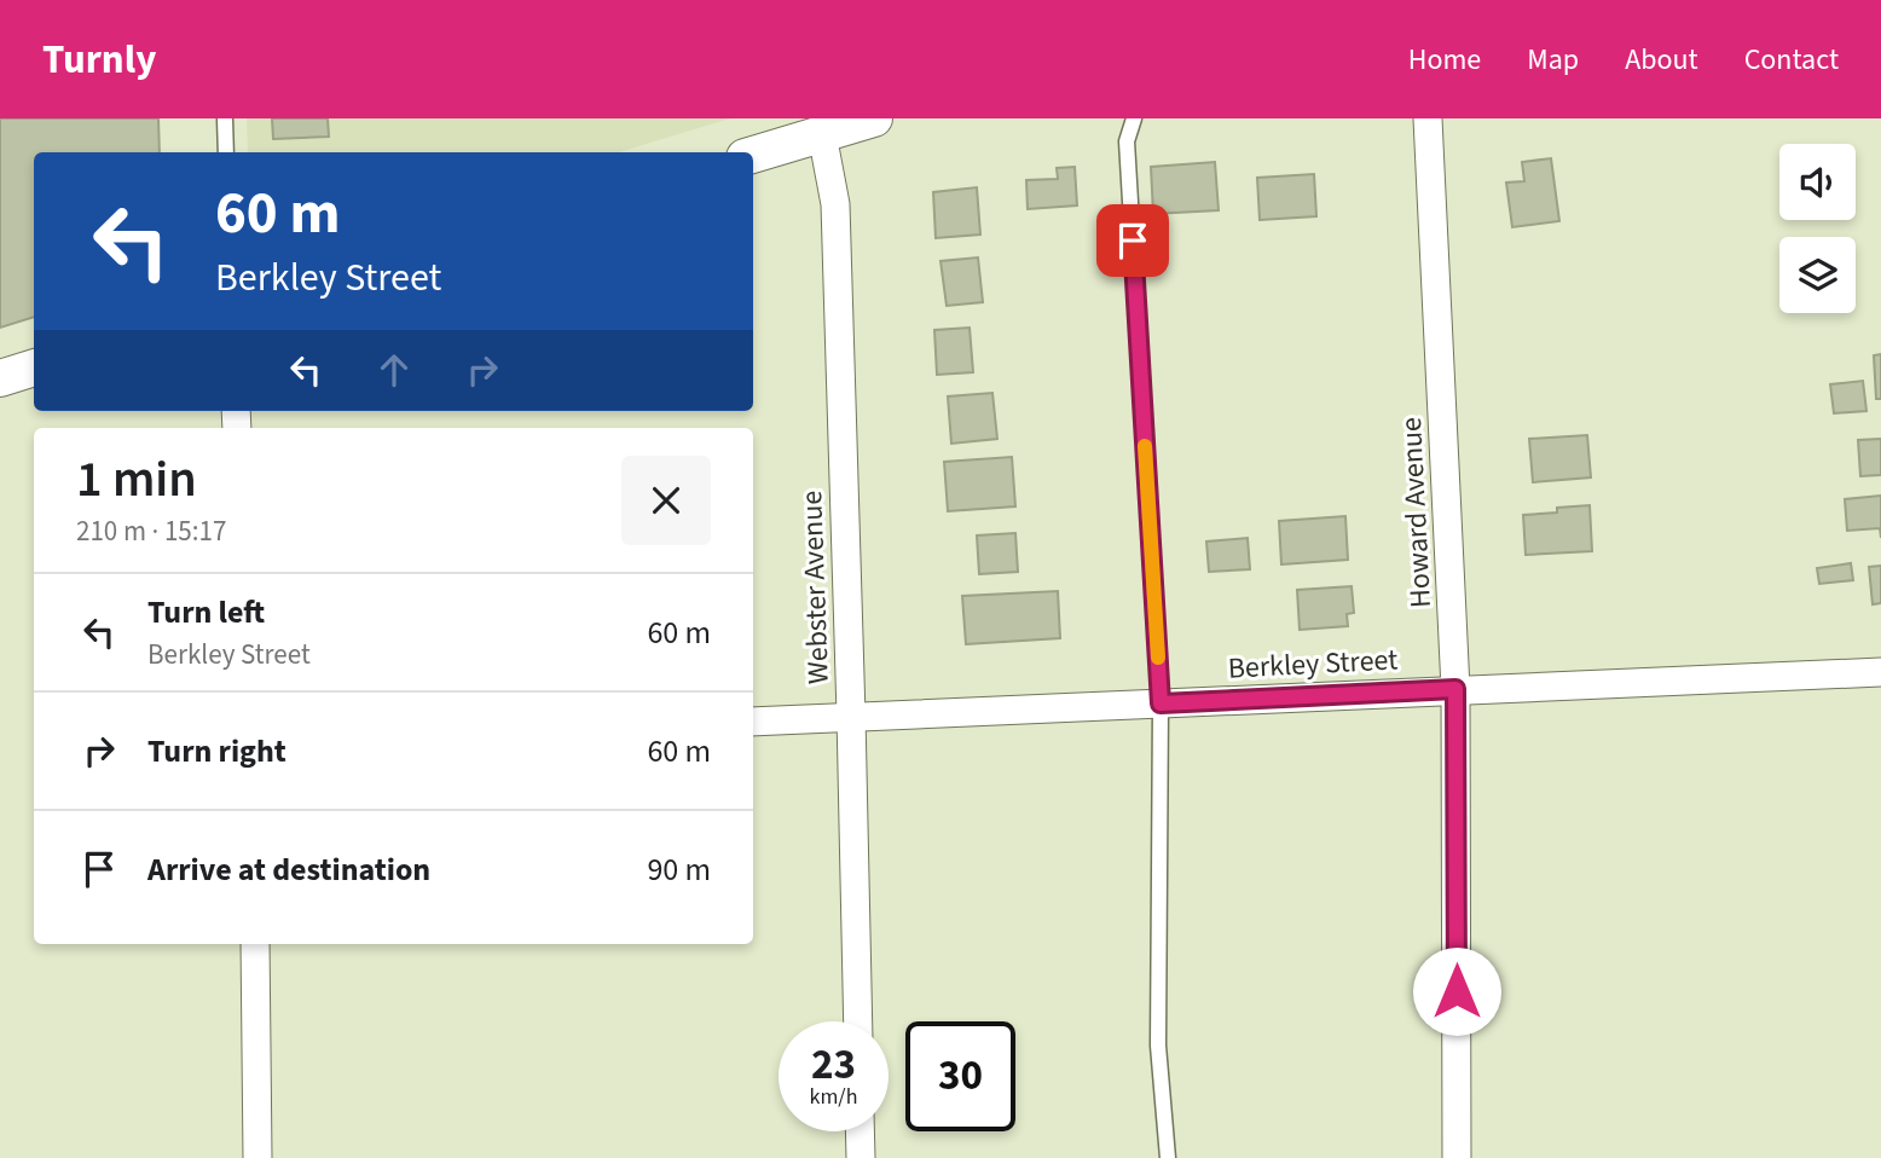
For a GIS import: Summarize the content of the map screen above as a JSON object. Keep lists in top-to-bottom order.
{
  "streets": {
    "street": ["Howard Avenue", "Webster Avenue", "Berkley Street"]
  },
  "crossings": [
    ["Howard Avenue", "Berkley Street"],
    ["Webster Avenue", "Berkley Street"]
  ],
  "page": {
    "header": "Turnly",
    "nav": [
      "Home",
      "Map",
      "About",
      "Contact"
    ],
    "turn": ["60 m", "Berkley Street"],
    "heading": ["1 min", "210 m · 15:17"],
    "list": [
      {
        "name": "Turn left",
        "note": "Berkley Street",
        "value": "60 m"
      },
      {
        "name": "Turn right",
        "value": "60 m"
      },
      {
        "name": "Arrive at destination",
        "value": "90 m"
      }
    ],
    "speed": "23 km/h",
    "limit": "30"
  }
}
